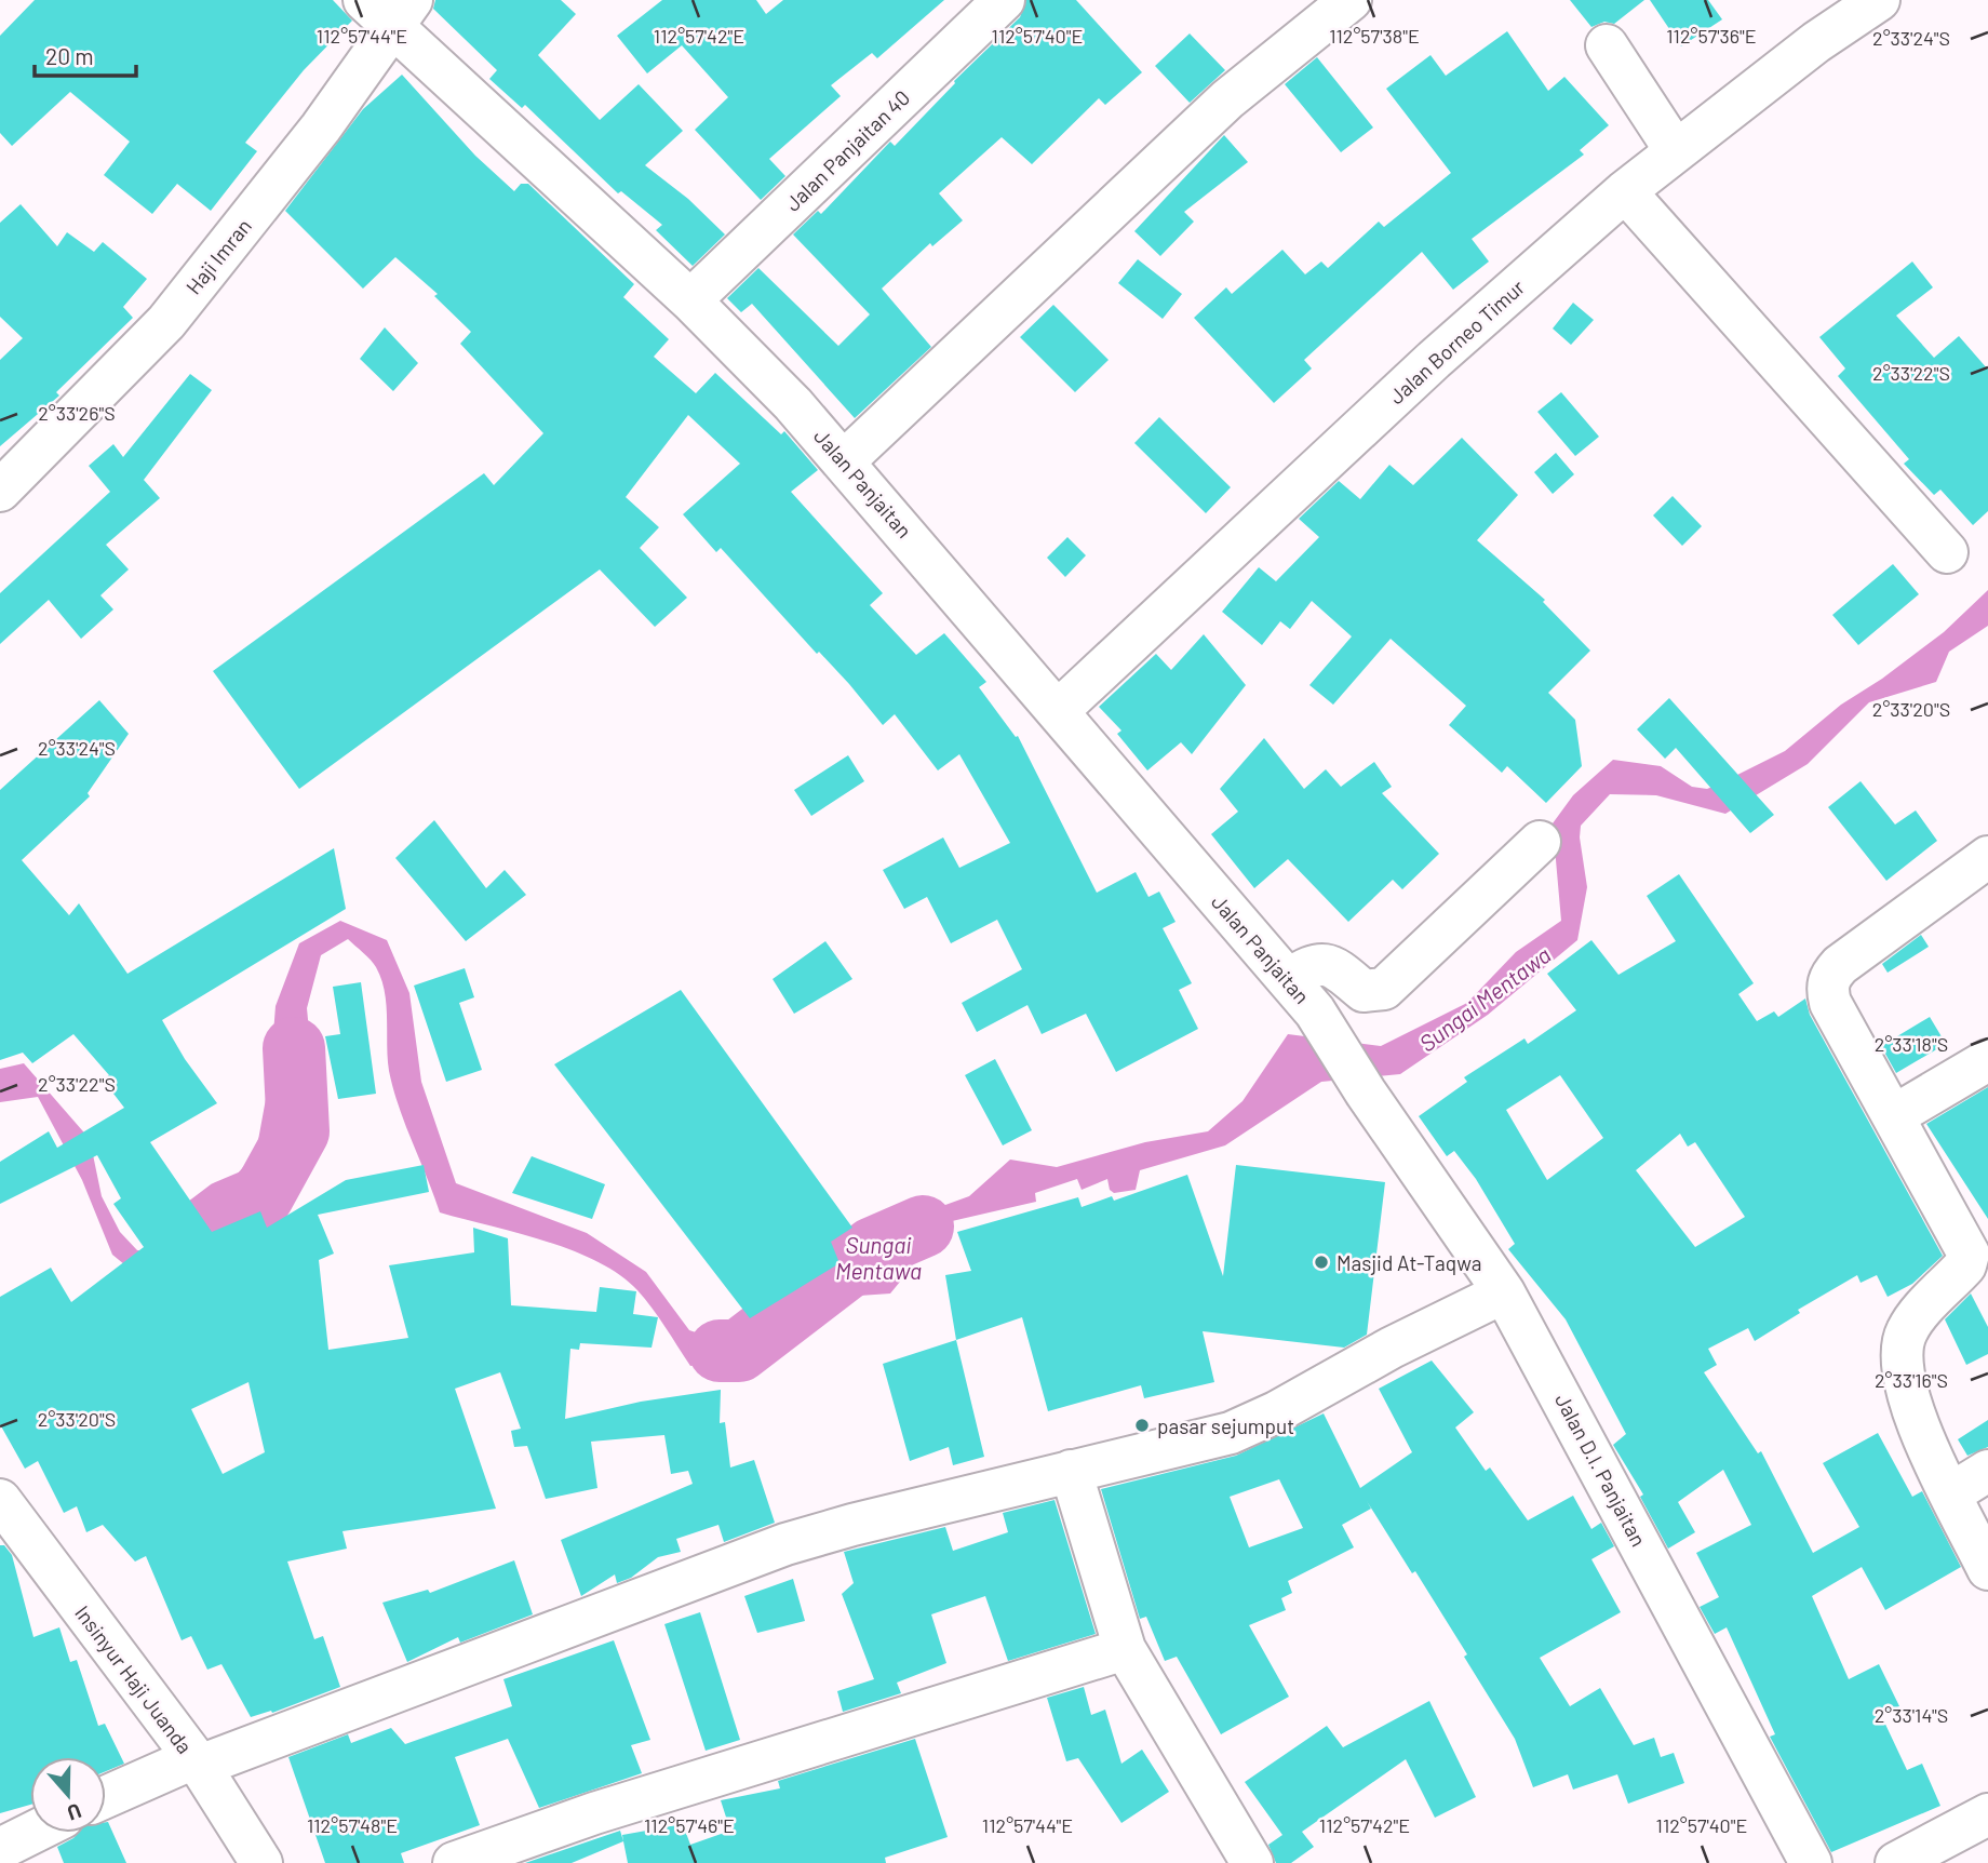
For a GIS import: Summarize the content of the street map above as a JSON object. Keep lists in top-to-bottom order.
{
  "streets": {
    "street": [
      "Jalan Panjaitan 40",
      "Haji Imran",
      "Jalan Borneo Timur",
      "Jalan Panjaitan",
      "Jalan D.I. Panjaitan",
      "Insinyur Haji Juanda"
    ]
  },
  "crossings": [
    ["Jalan Panjaitan 40", "Jalan Panjaitan"],
    ["Haji Imran", "Jalan Panjaitan"],
    ["Jalan Borneo Timur", "Jalan Panjaitan"],
    ["Jalan Panjaitan", "Jalan D.I. Panjaitan"]
  ],
  "water": ["Sungai Mentawa"],
  "places": ["Masjid At-Taqwa", "pasar sejumput"],
  "scale_bar": "20 m",
  "north": "bottom",
  "coordinates": [
    "112°57'44\"E",
    "112°57'42\"E",
    "112°57'40\"E",
    "112°57'38\"E",
    "112°57'36\"E",
    "2°33'24\"S",
    "2°33'22\"S",
    "2°33'26\"S",
    "2°33'20\"S",
    "2°33'18\"S",
    "2°33'16\"S",
    "2°33'14\"S",
    "112°57'48\"E",
    "112°57'46\"E"
  ]
}
